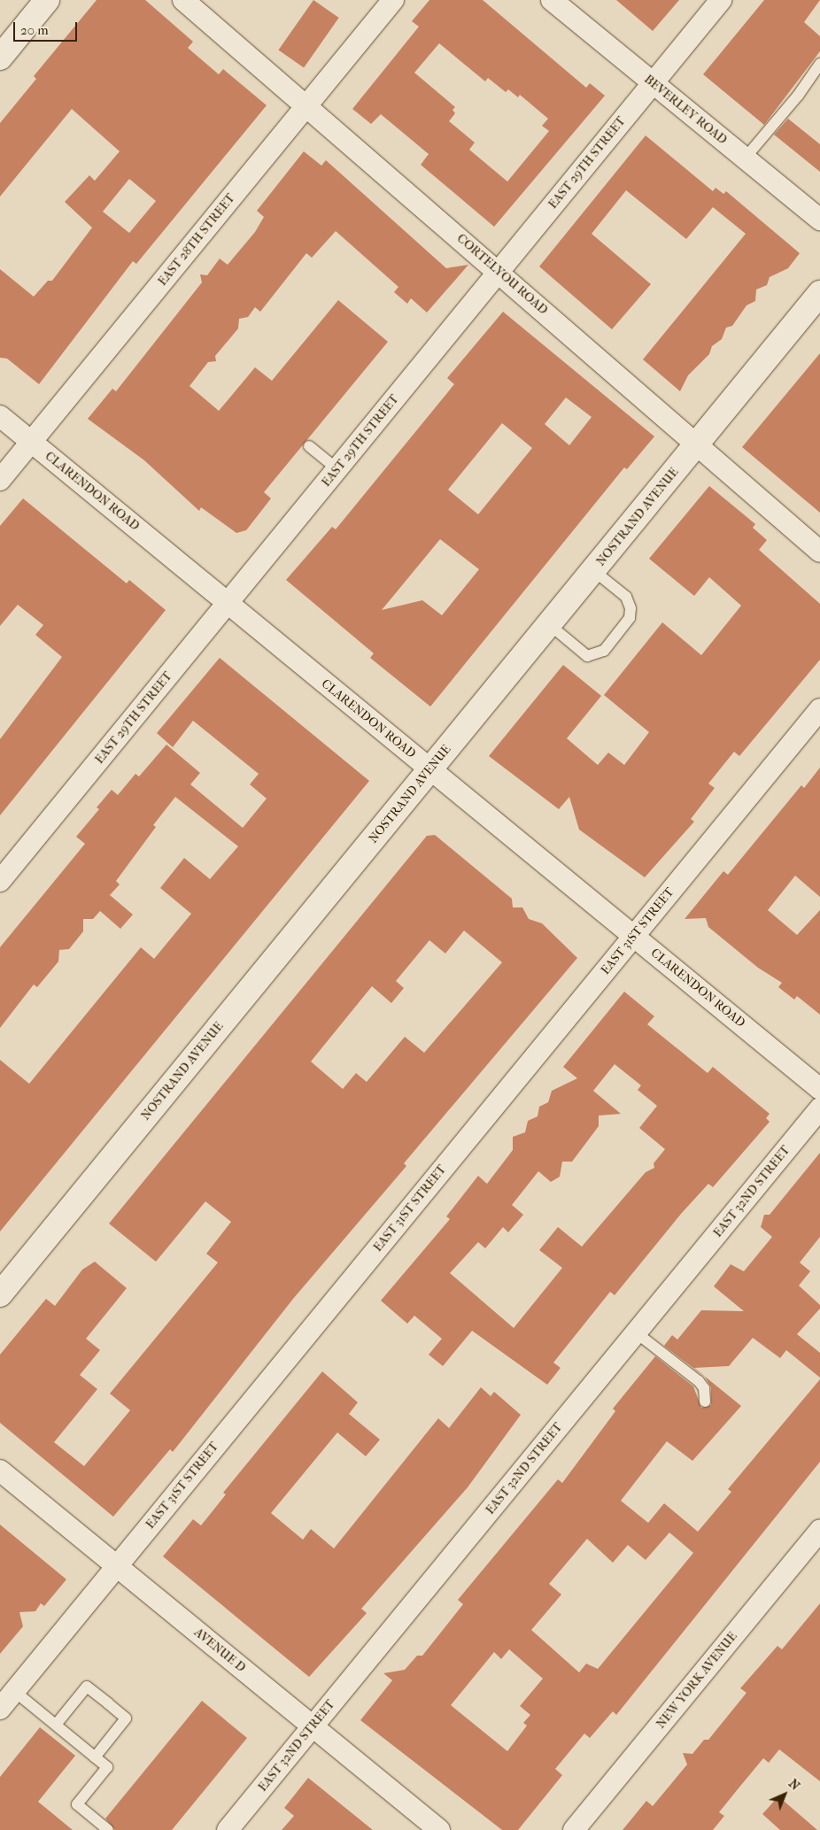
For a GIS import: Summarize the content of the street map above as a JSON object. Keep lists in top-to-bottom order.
{
  "streets": {
    "main road": ["NOSTRAND AVENUE"],
    "street": [
      "BEVERLEY ROAD",
      "EAST 29TH STREET",
      "EAST 28TH STREET",
      "CORTELYOU ROAD",
      "CLARENDON ROAD",
      "EAST 31ST STREET",
      "EAST 32ND STREET",
      "AVENUE D",
      "NEW YORK AVENUE"
    ]
  },
  "crossings": [
    ["BEVERLEY ROAD", "EAST 29TH STREET"],
    ["EAST 29TH STREET", "CORTELYOU ROAD"],
    ["EAST 29TH STREET", "CLARENDON ROAD"],
    ["EAST 28TH STREET", "CORTELYOU ROAD"],
    ["EAST 28TH STREET", "CLARENDON ROAD"],
    ["CORTELYOU ROAD", "NOSTRAND AVENUE"],
    ["CLARENDON ROAD", "NOSTRAND AVENUE"],
    ["CLARENDON ROAD", "EAST 31ST STREET"],
    ["EAST 31ST STREET", "AVENUE D"],
    ["EAST 32ND STREET", "AVENUE D"]
  ],
  "scale_bar": "20 m",
  "north": "top right"
}
